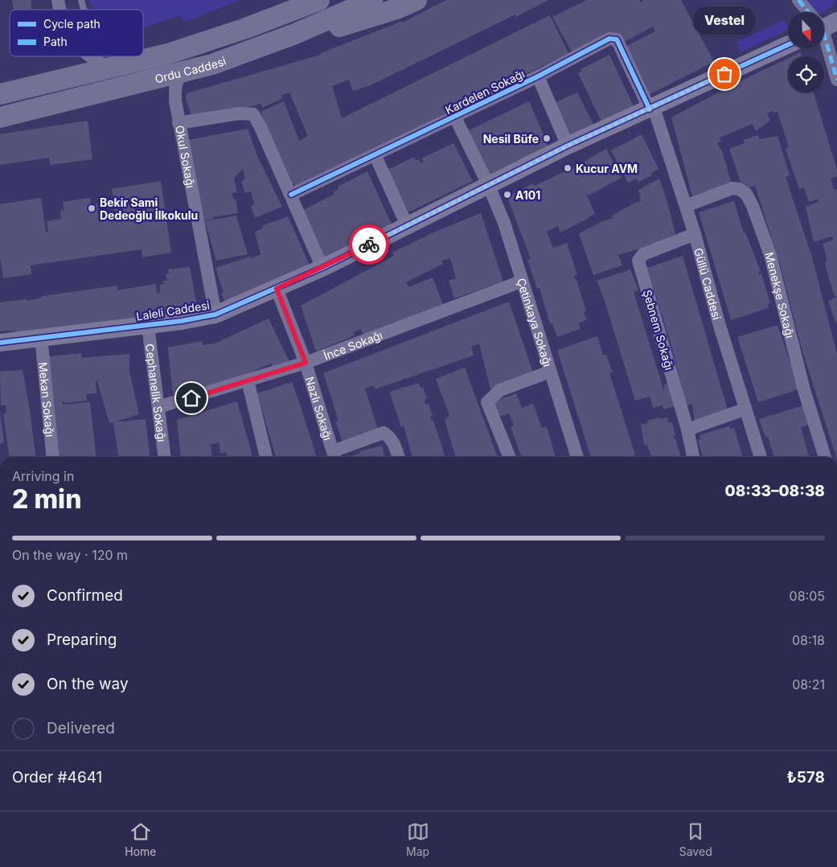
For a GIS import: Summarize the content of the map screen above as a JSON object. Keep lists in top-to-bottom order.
{
  "streets": {
    "main road": ["Ordu Caddesi"],
    "street": [
      "Kardelen Sokağı",
      "Okul Sokağı",
      "Güllü Caddesi",
      "Menekşe Sokağı",
      "Laleli Caddesi",
      "Çetinkaya Sokağı",
      "Şebnem Sokağı",
      "İnce Sokağı",
      "Cephanelik Sokağı",
      "Mekan Sokağı",
      "Nazlı Sokağı"
    ]
  },
  "crossings": [
    ["Ordu Caddesi", "Okul Sokağı"],
    ["Kardelen Sokağı", "Güllü Caddesi"],
    ["Kardelen Sokağı", "Laleli Caddesi"],
    ["Kardelen Sokağı", "Çetinkaya Sokağı"],
    ["Okul Sokağı", "Laleli Caddesi"],
    ["Güllü Caddesi", "Menekşe Sokağı"],
    ["Güllü Caddesi", "Laleli Caddesi"],
    ["Güllü Caddesi", "Şebnem Sokağı"],
    ["Laleli Caddesi", "Çetinkaya Sokağı"],
    ["Laleli Caddesi", "Cephanelik Sokağı"],
    ["Laleli Caddesi", "Mekan Sokağı"],
    ["Laleli Caddesi", "Nazlı Sokağı"],
    ["Çetinkaya Sokağı", "İnce Sokağı"],
    ["İnce Sokağı", "Cephanelik Sokağı"],
    ["İnce Sokağı", "Nazlı Sokağı"]
  ],
  "places": [
    "Vestel",
    "Nesil Büfe",
    "Kucur AVM",
    "A101",
    "Bekir Sami Dedeoğlu İlkokulu"
  ],
  "legend": ["Cycle path", "Path"],
  "north": "bottom",
  "page": {
    "bubble": "Vestel",
    "heading": ["2 min", "Arriving in", "08:33–08:38"],
    "panel": ["Order #4641", "₺578"],
    "bar": "On the way · 120 m",
    "list": [
      ["Confirmed", "08:05"],
      ["Preparing", "08:18"],
      ["On the way", "08:21"],
      "Delivered"
    ],
    "tabs": ["Home", "Map", "Saved"]
  }
}
